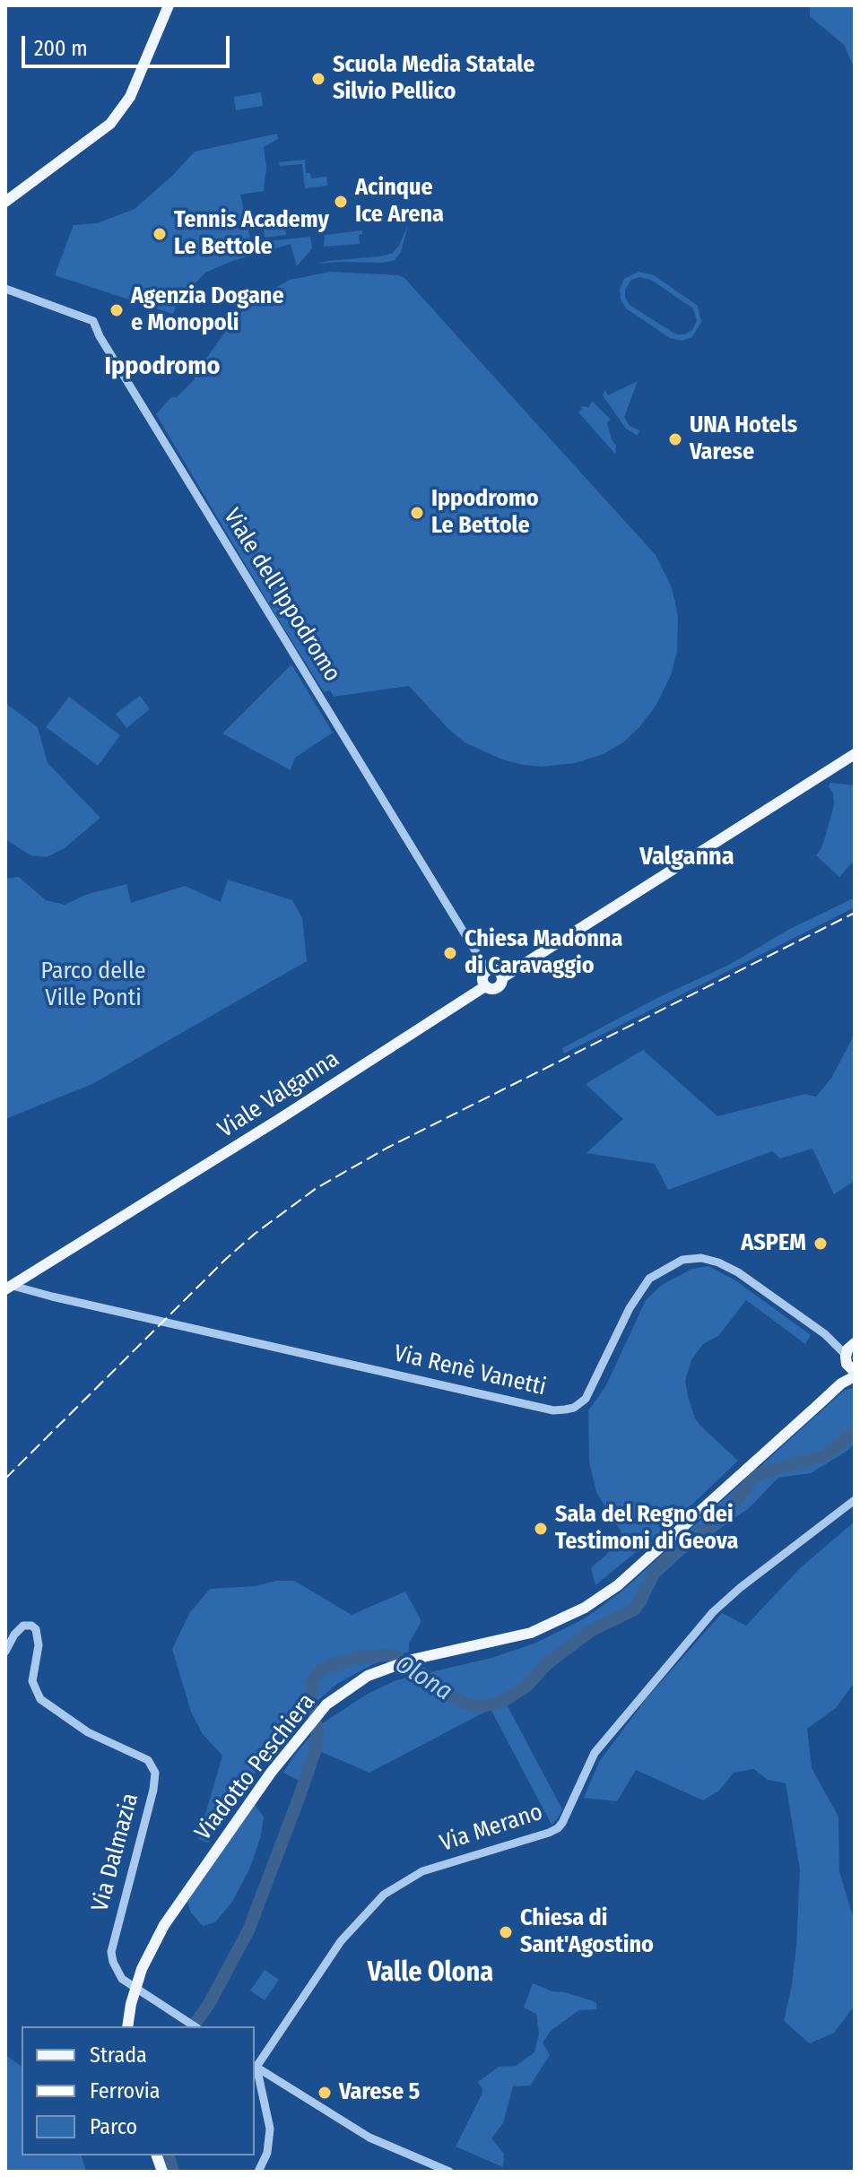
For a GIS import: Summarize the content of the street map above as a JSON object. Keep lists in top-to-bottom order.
{
  "streets": {
    "main road": ["Viale Valganna", "Viadotto Peschiera"],
    "street": [
      "Viale dell'Ippodromo",
      "Via Renè Vanetti",
      "Via Merano",
      "Via Dalmazia"
    ]
  },
  "crossings": [
    ["Viale dell'Ippodromo", "Viale Valganna"],
    ["Viale Valganna", "Via Renè Vanetti"]
  ],
  "districts": ["Ippodromo", "Valganna", "Valle Olona"],
  "water": ["Olona"],
  "parks": ["Parco delle Ville Ponti"],
  "places": [
    "Scuola Media Statale Silvio Pellico",
    "Acinque Ice Arena",
    "Tennis Academy Le Bettole",
    "Agenzia Dogane e Monopoli",
    "UNA Hotels Varese",
    "Ippodromo Le Bettole",
    "Chiesa Madonna di Caravaggio",
    "ASPEM",
    "Sala del Regno dei Testimoni di Geova",
    "Chiesa di Sant'Agostino",
    "Varese 5"
  ],
  "legend": ["Strada", "Ferrovia", "Parco"],
  "scale_bar": "200 m"
}
